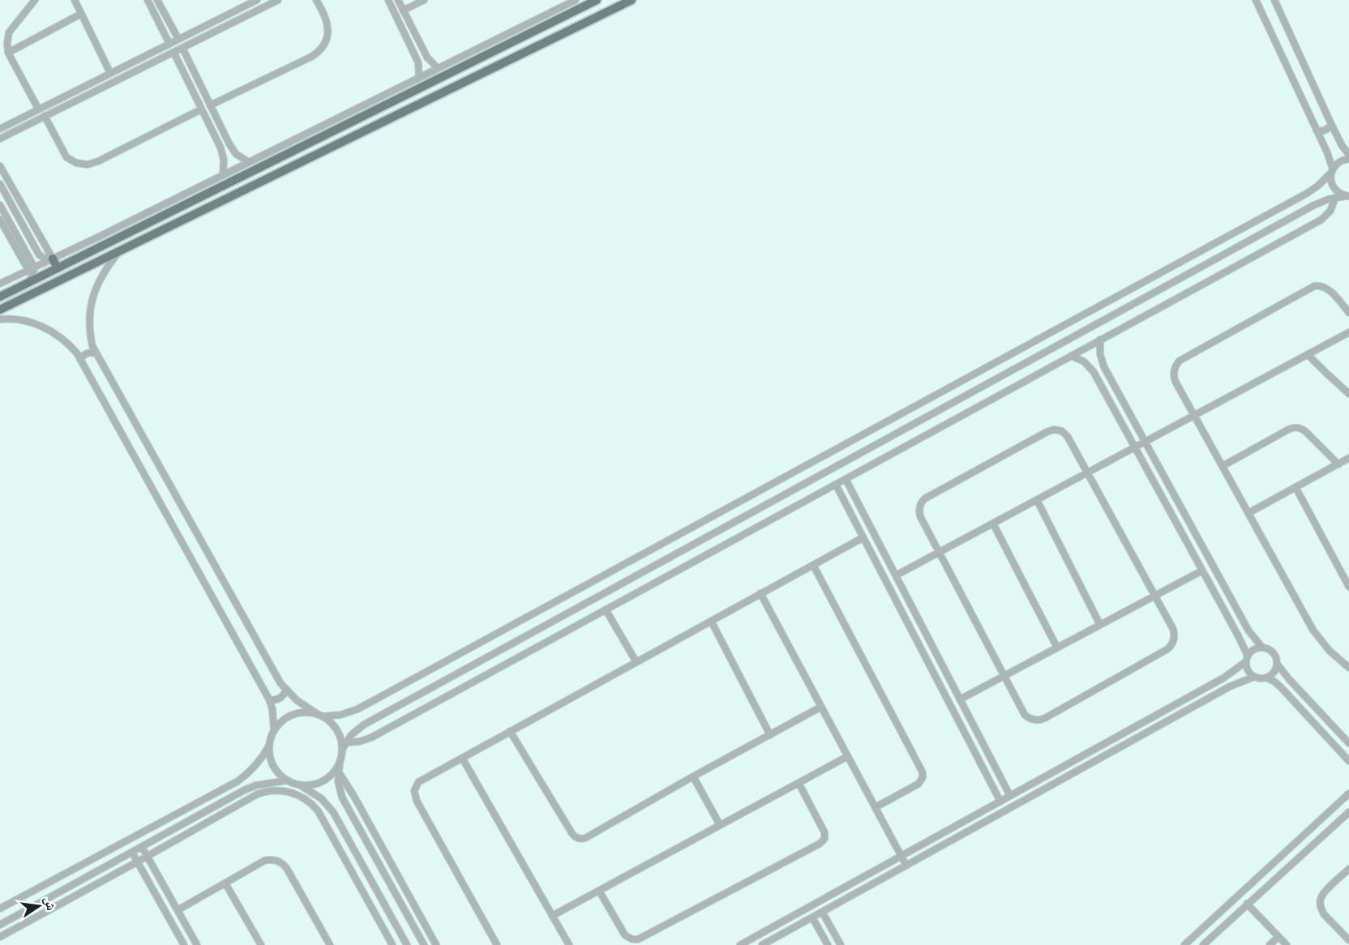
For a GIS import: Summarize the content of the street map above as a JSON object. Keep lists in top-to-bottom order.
{
  "north": "right"
}
